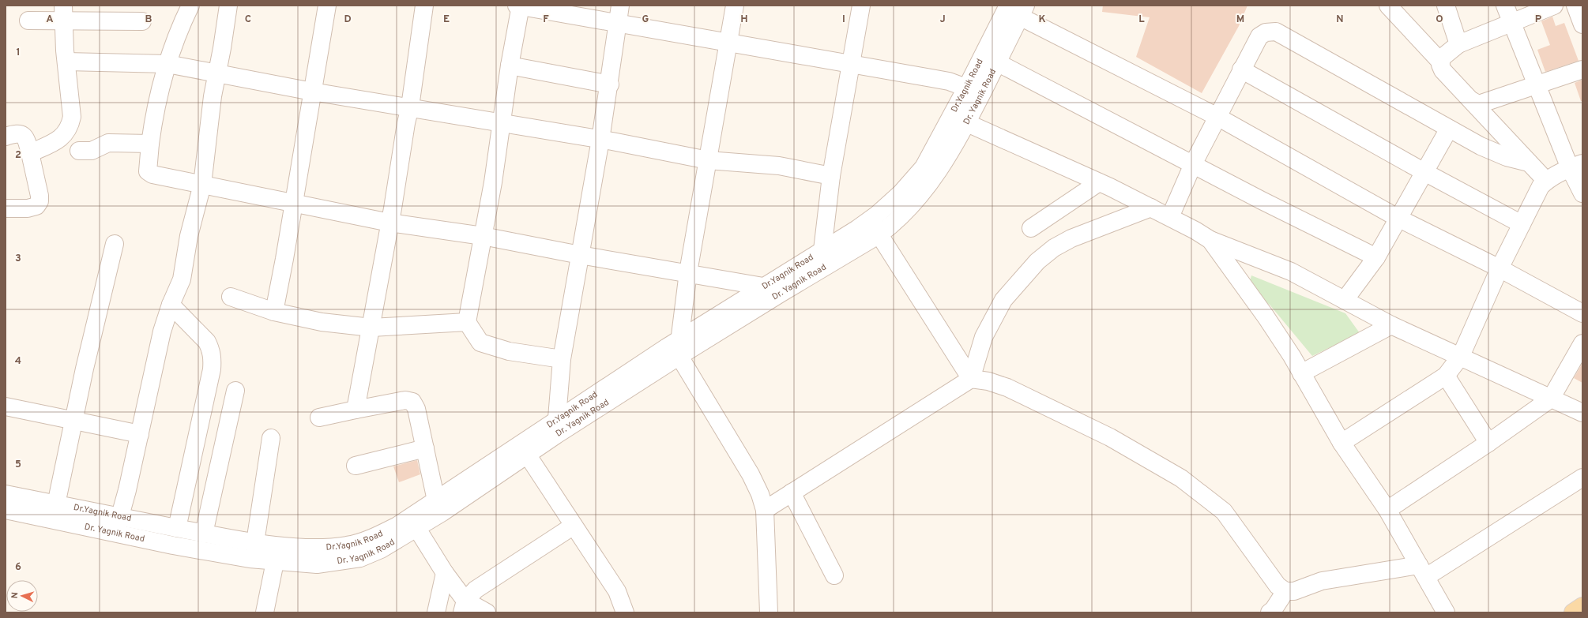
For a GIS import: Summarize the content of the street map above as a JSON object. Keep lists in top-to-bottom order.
{
  "streets": {
    "street": ["Dr.Yagnik Road", "Dr. Yagnik Road"]
  },
  "crossings": [
    ["Dr.Yagnik Road", "Dr. Yagnik Road"]
  ],
  "north": "left",
  "grid": {
    "columns": [
      "A",
      "B",
      "C",
      "D",
      "E",
      "F",
      "G",
      "H",
      "I",
      "J",
      "K",
      "L",
      "M",
      "N",
      "O",
      "P"
    ],
    "rows": [
      "1",
      "2",
      "3",
      "4",
      "5",
      "6"
    ]
  }
}
